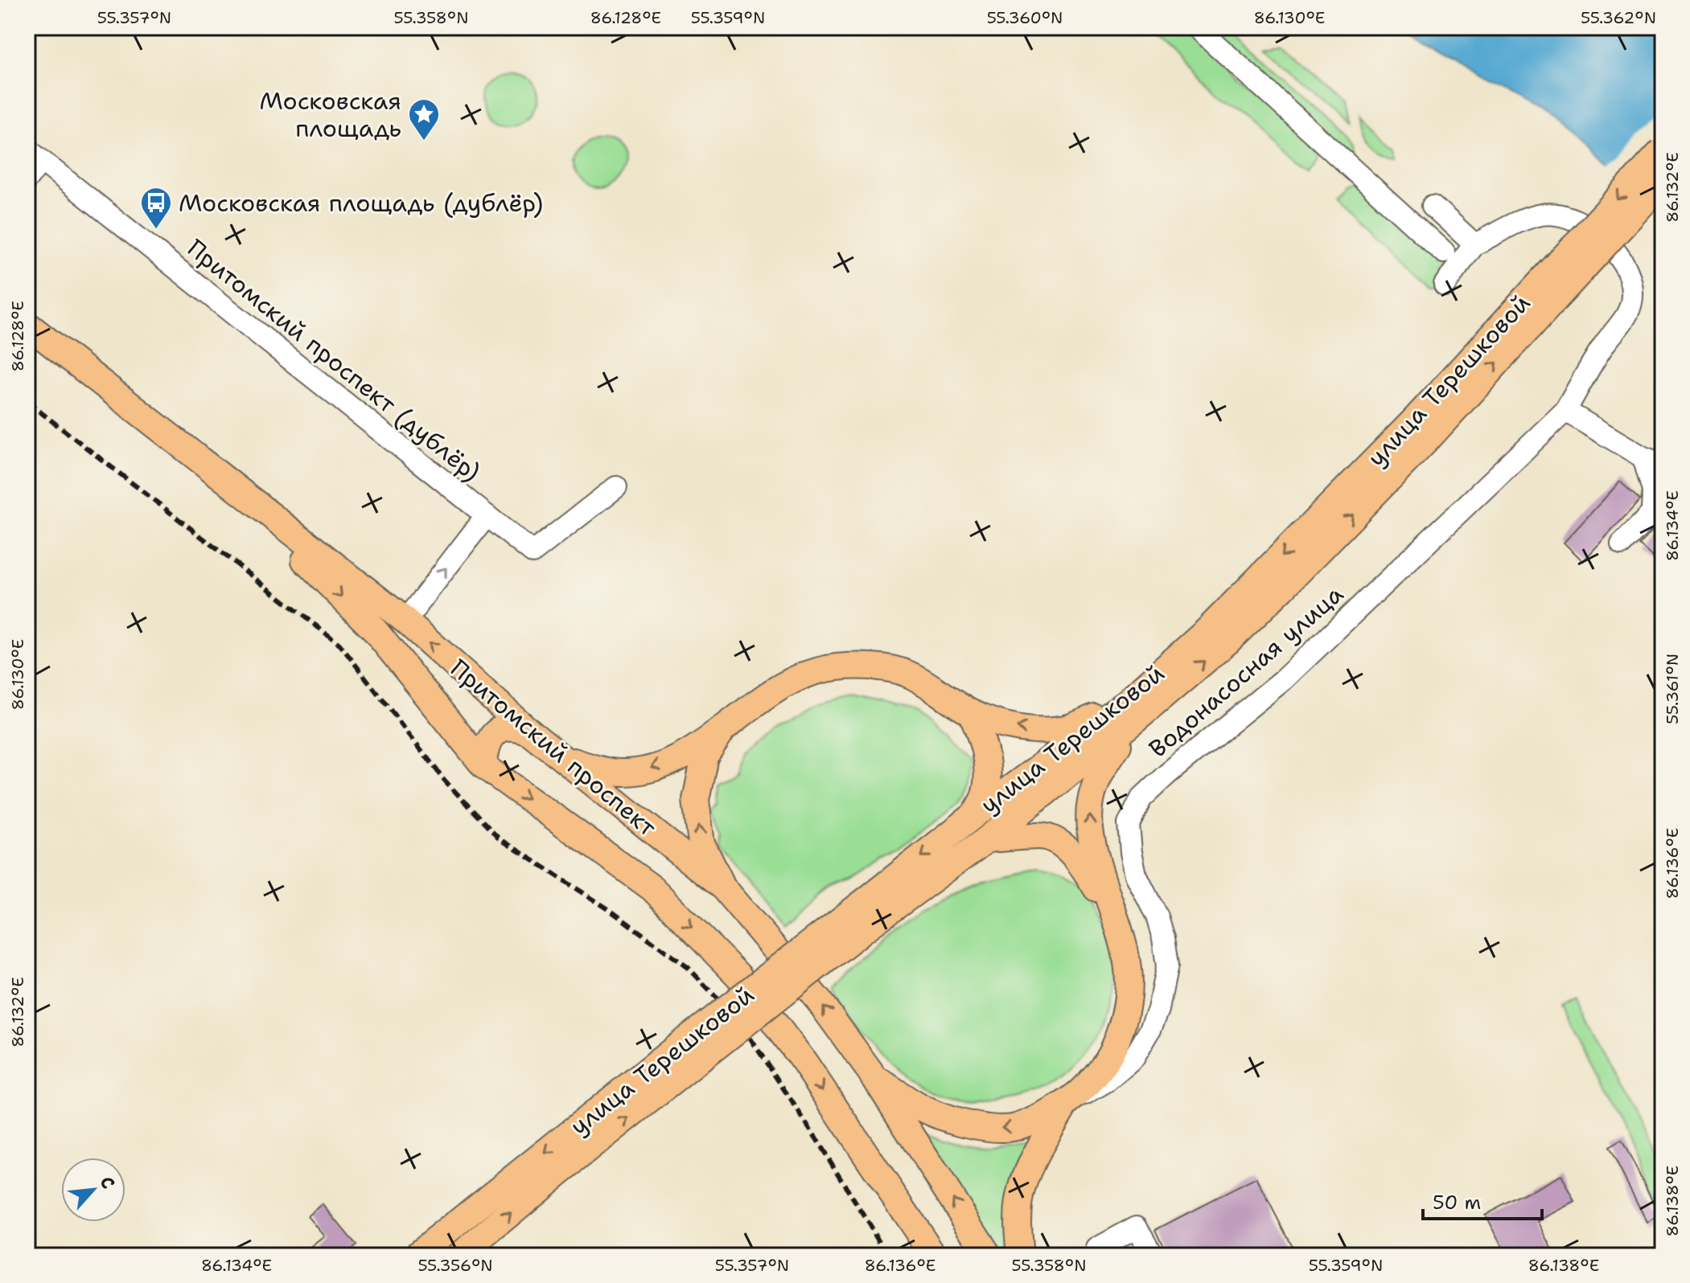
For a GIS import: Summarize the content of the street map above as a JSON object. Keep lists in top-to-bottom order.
{
  "streets": {
    "main road": ["улица Терешковой", "Притомский проспект"],
    "street": ["Притомский проспект (дублёр)", "Водонасосная улица"]
  },
  "places": {
    "place": ["Московская площадь"],
    "bus stop": ["Московская площадь (дублёр)"]
  },
  "scale_bar": "50 m",
  "north": "top right",
  "coordinates": [
    "55.357°N",
    "55.358°N",
    "86.128°E",
    "55.359°N",
    "55.360°N",
    "86.130°E",
    "55.362°N",
    "86.132°E",
    "86.134°E",
    "55.361°N",
    "86.136°E",
    "86.138°E",
    "55.356°N"
  ]
}
